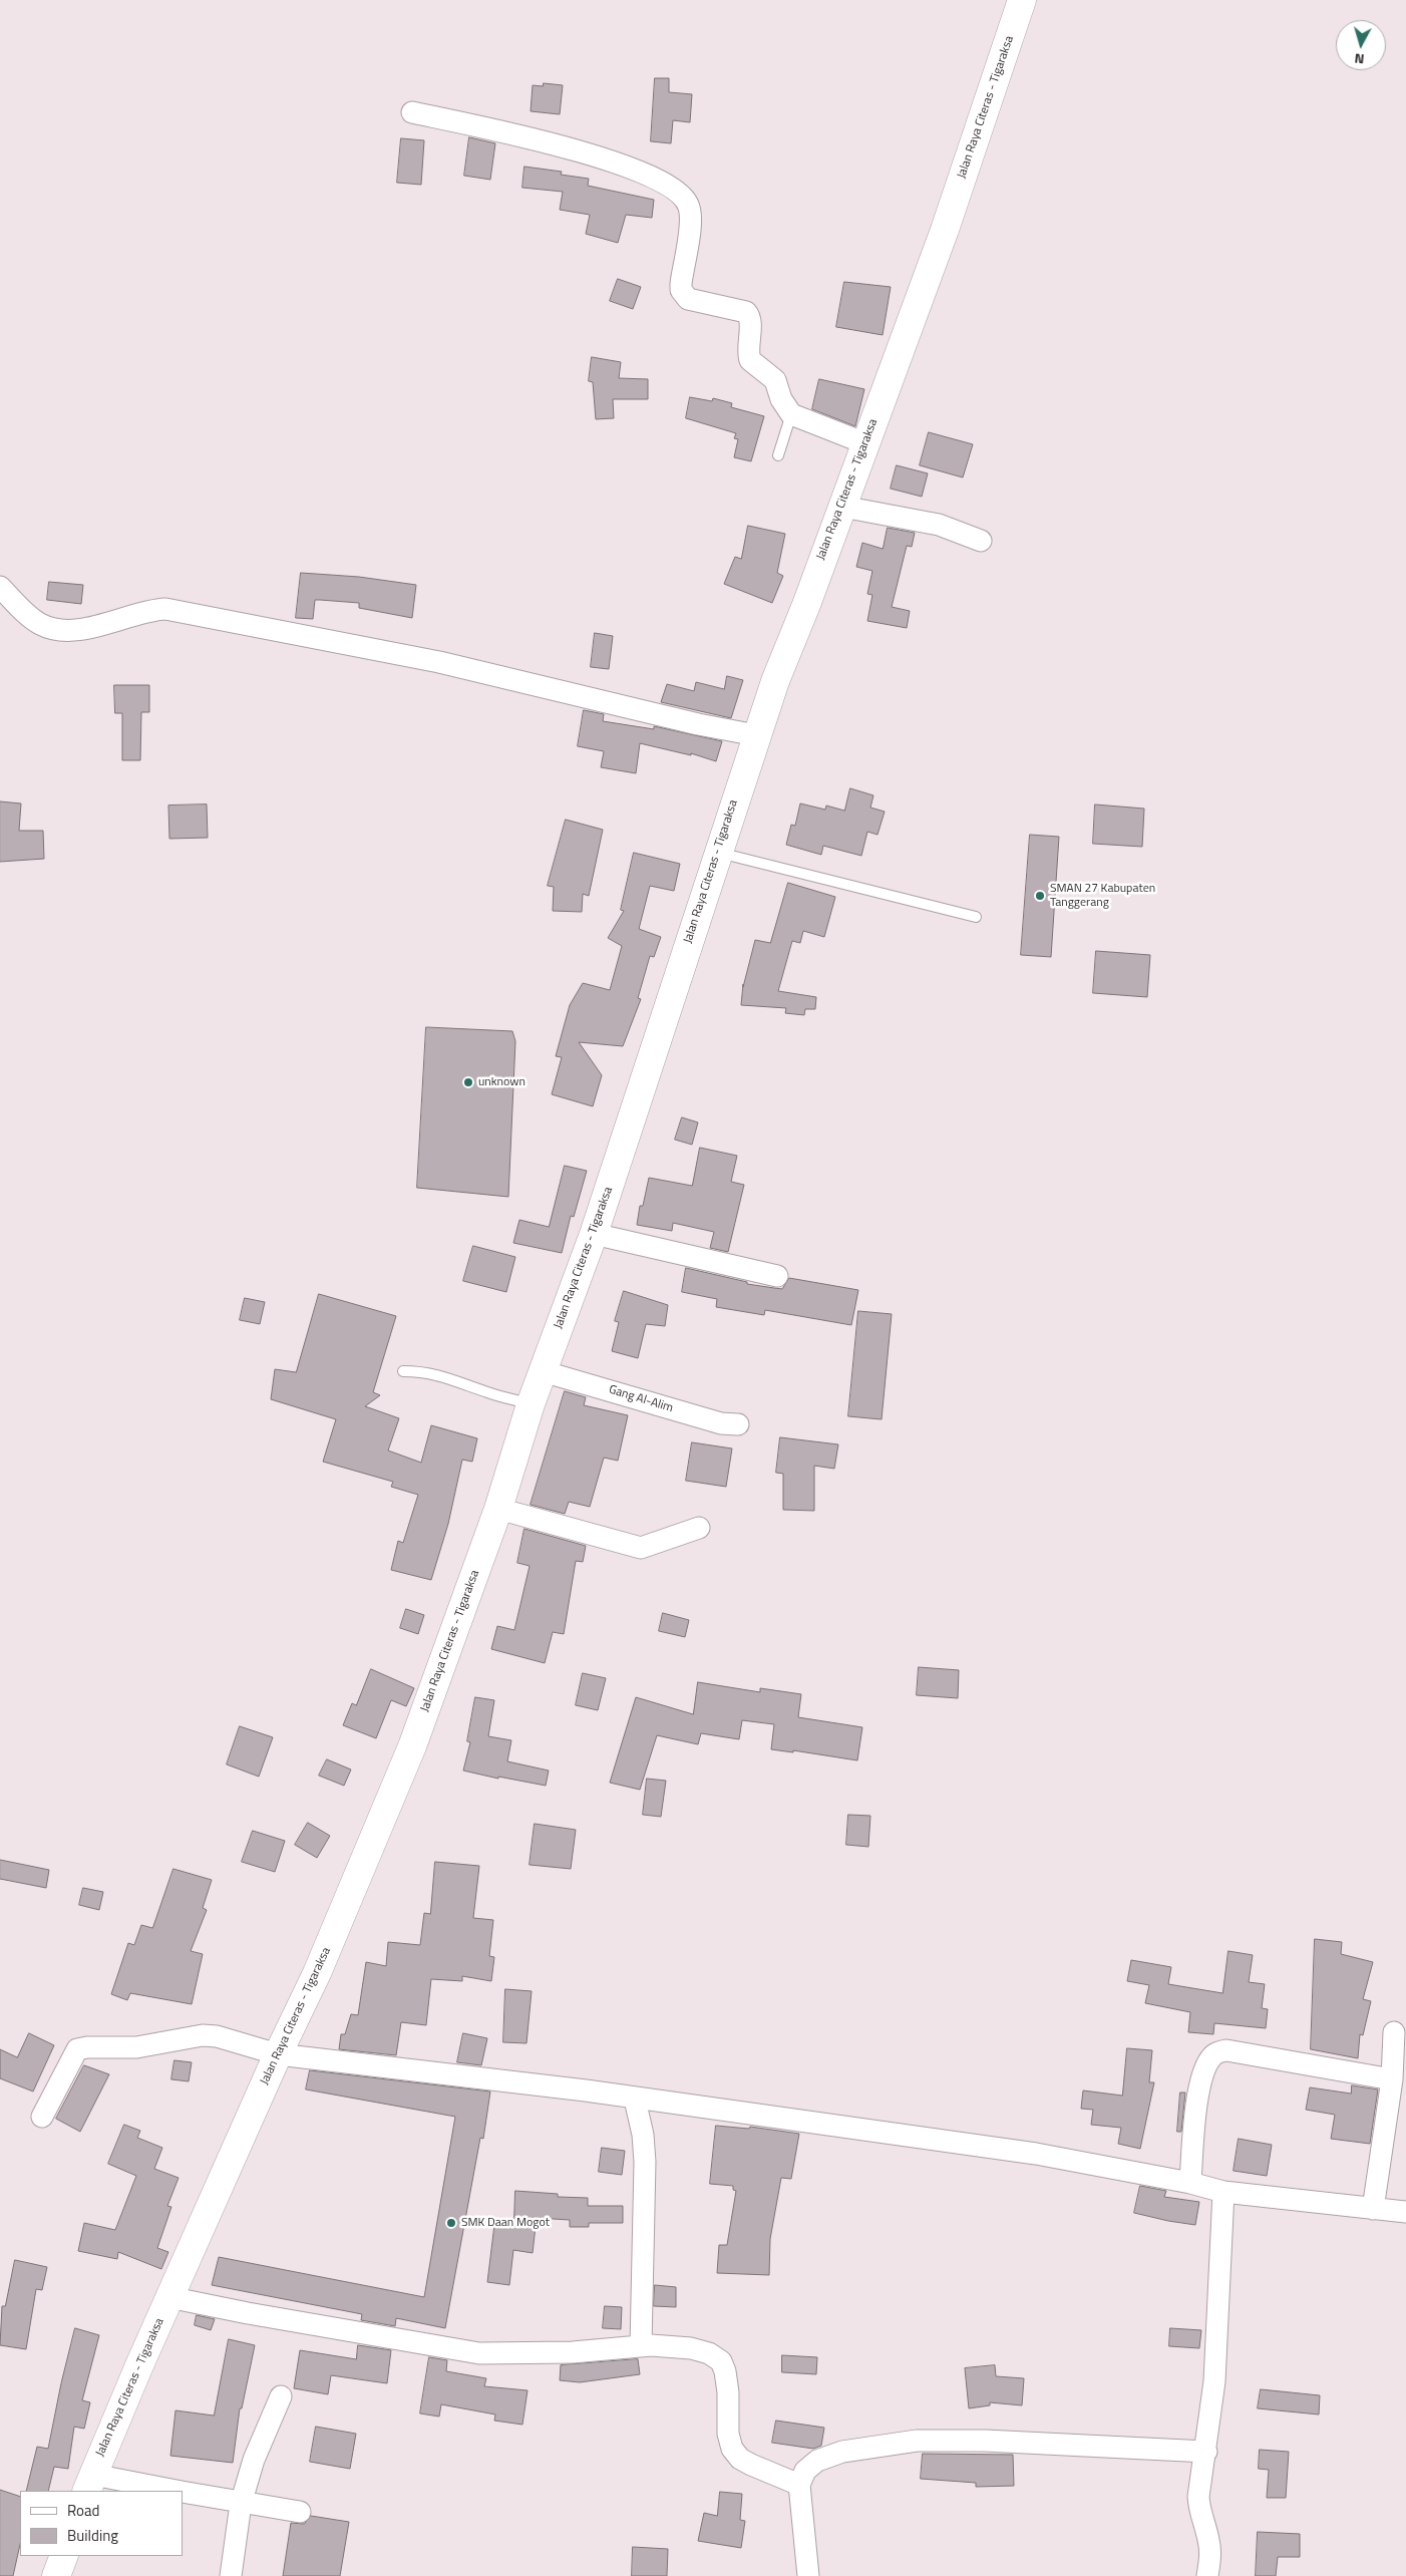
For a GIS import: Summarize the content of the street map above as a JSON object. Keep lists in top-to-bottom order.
{
  "streets": {
    "main road": ["Jalan Raya Citeras - Tigaraksa"],
    "street": ["Gang Al-Alim"]
  },
  "crossings": [
    ["Jalan Raya Citeras - Tigaraksa", "Gang Al-Alim"]
  ],
  "places": ["SMAN 27 Kabupaten Tanggerang", "unknown", "SMK Daan Mogot"],
  "legend": ["Road", "Building"],
  "north": "bottom"
}
